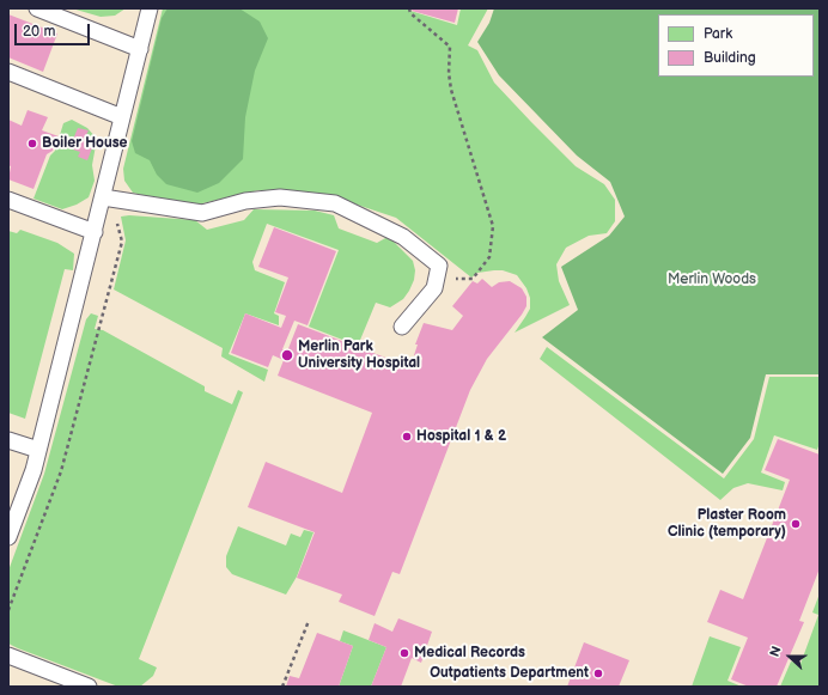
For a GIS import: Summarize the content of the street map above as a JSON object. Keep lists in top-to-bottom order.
{
  "parks": ["Merlin Woods"],
  "places": [
    "Boiler House",
    "Merlin Park University Hospital",
    "Hospital 1 & 2",
    "Plaster Room Clinic (temporary)",
    "Medical Records",
    "Outpatients Department"
  ],
  "legend": ["Park", "Building"],
  "scale_bar": "20 m",
  "north": "left"
}
